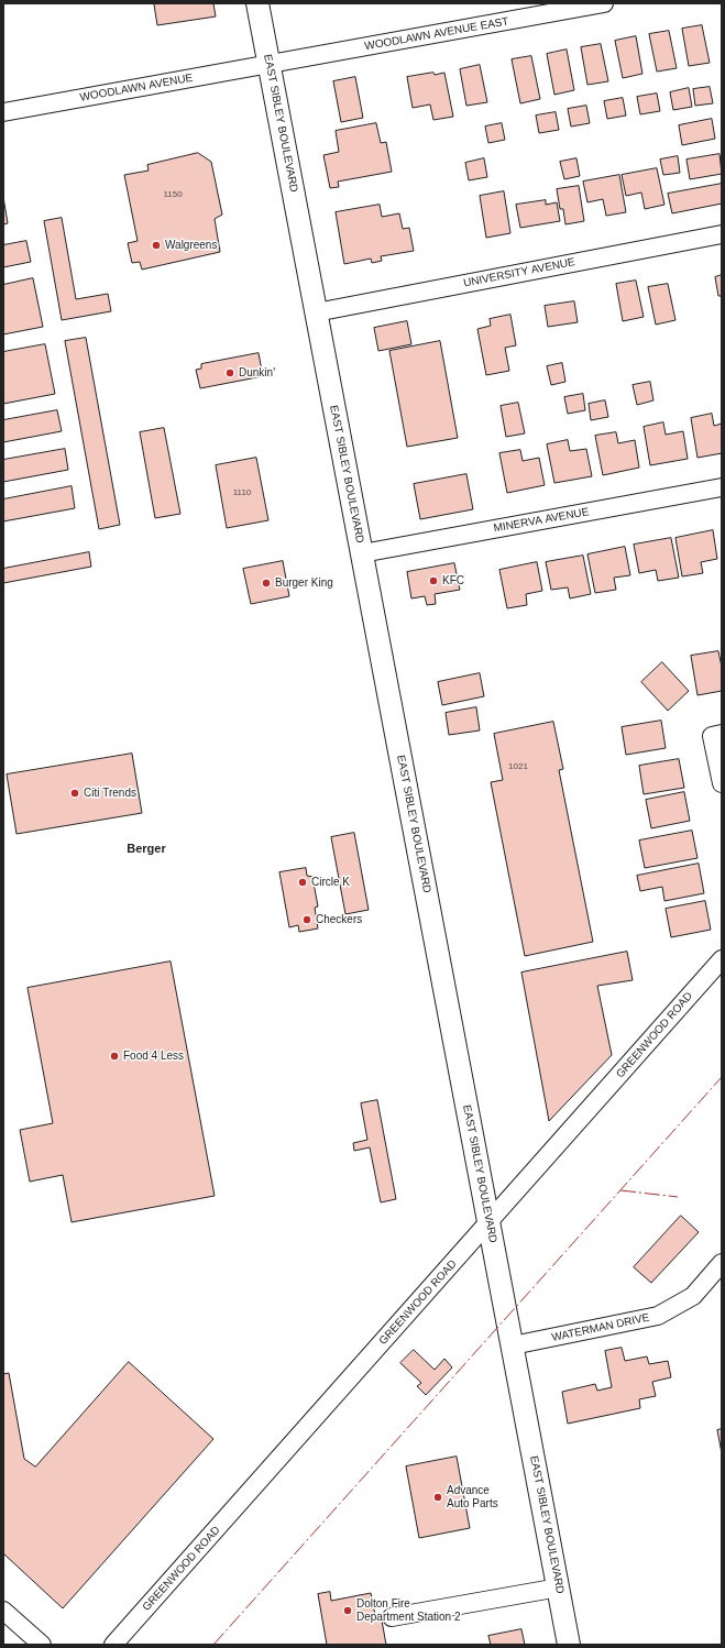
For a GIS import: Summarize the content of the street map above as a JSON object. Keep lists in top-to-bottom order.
{
  "streets": {
    "main road": ["EAST SIBLEY BOULEVARD"],
    "street": [
      "WOODLAWN AVENUE EAST",
      "WOODLAWN AVENUE",
      "UNIVERSITY AVENUE",
      "MINERVA AVENUE",
      "GREENWOOD ROAD",
      "WATERMAN DRIVE"
    ]
  },
  "crossings": [
    ["WOODLAWN AVENUE EAST", "WOODLAWN AVENUE"],
    ["WOODLAWN AVENUE EAST", "EAST SIBLEY BOULEVARD"],
    ["WOODLAWN AVENUE", "EAST SIBLEY BOULEVARD"],
    ["EAST SIBLEY BOULEVARD", "UNIVERSITY AVENUE"],
    ["EAST SIBLEY BOULEVARD", "MINERVA AVENUE"],
    ["EAST SIBLEY BOULEVARD", "GREENWOOD ROAD"],
    ["EAST SIBLEY BOULEVARD", "WATERMAN DRIVE"]
  ],
  "districts": ["Berger"],
  "places": [
    "Walgreens",
    "Dunkin'",
    "KFC",
    "Burger King",
    "Citi Trends",
    "Circle K",
    "Checkers",
    "Food 4 Less",
    "Advance Auto Parts",
    "Dolton Fire Department Station 2"
  ],
  "house_numbers": ["1150", "1110", "1021"]
}
